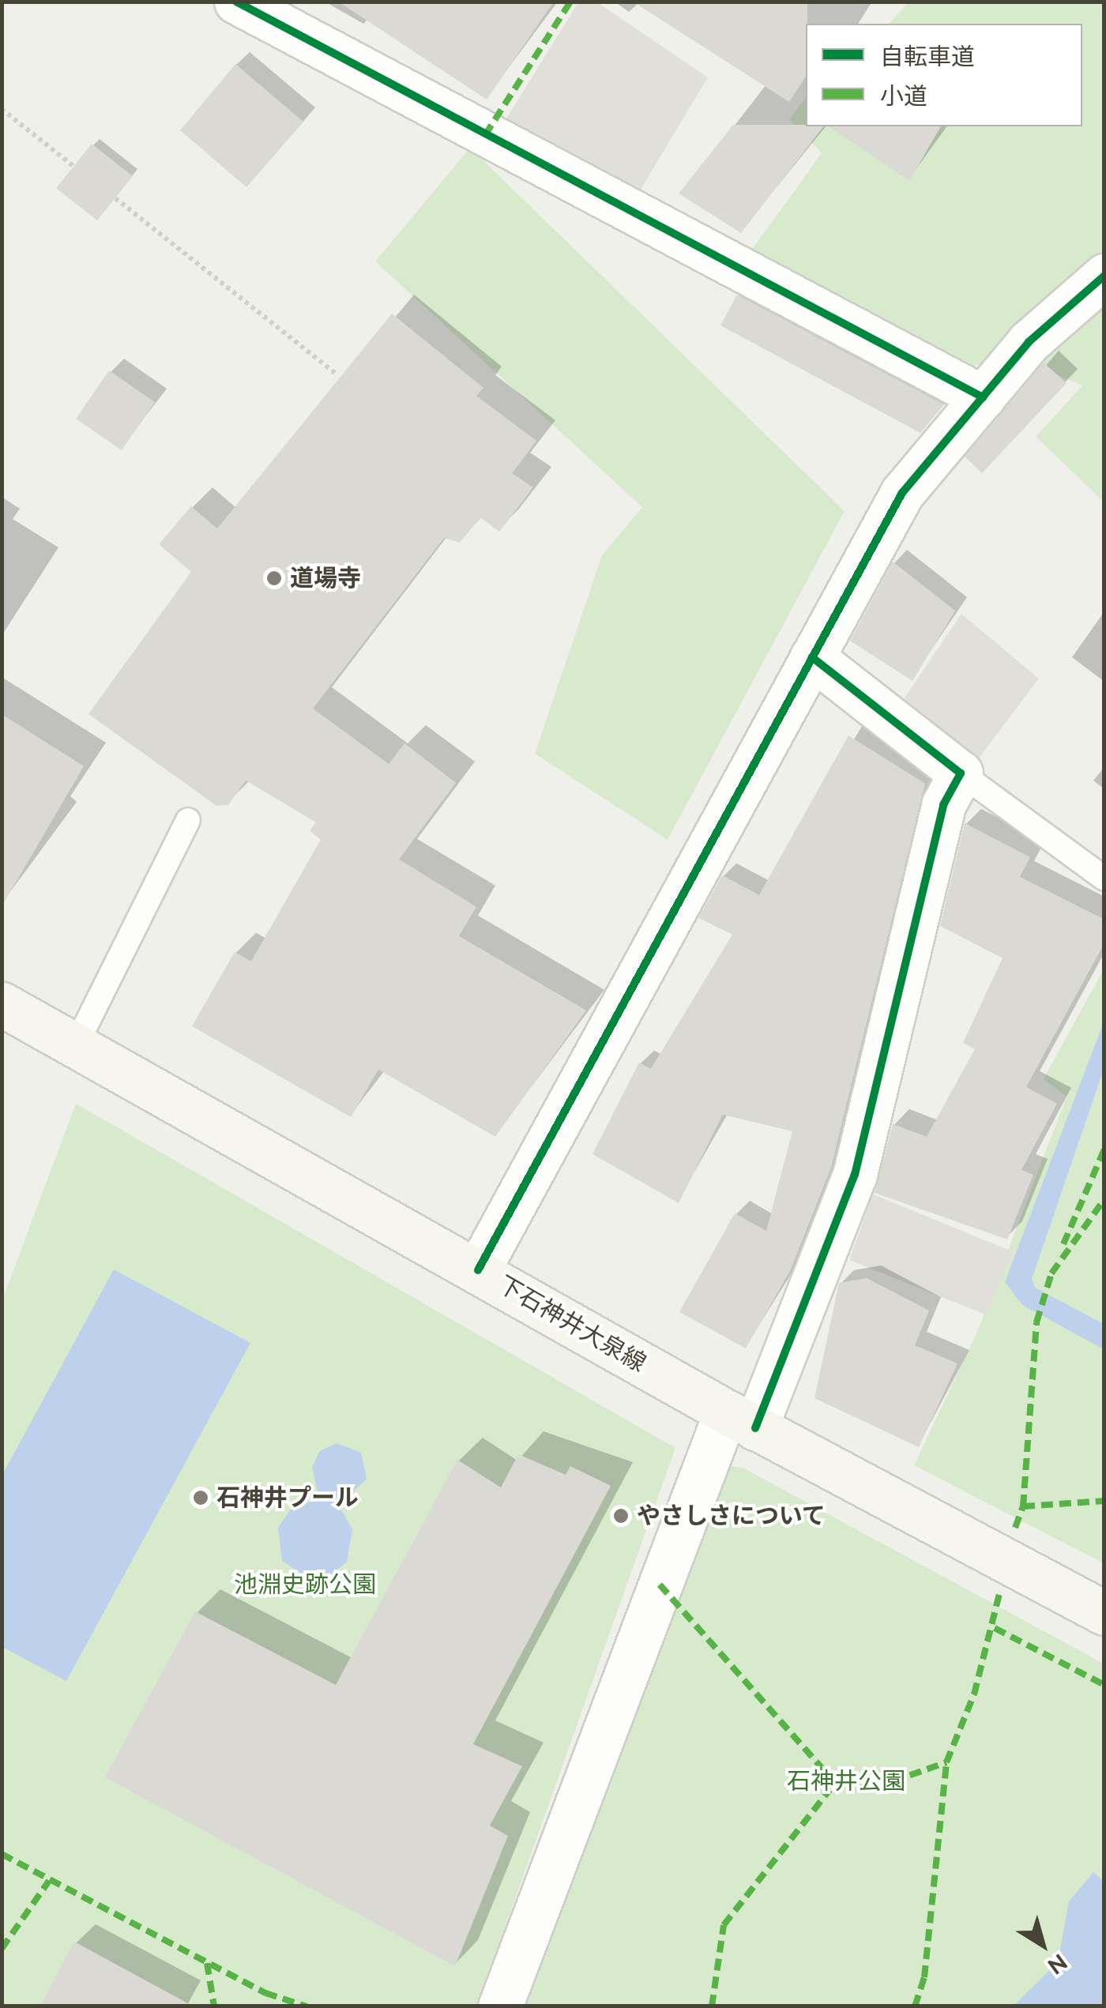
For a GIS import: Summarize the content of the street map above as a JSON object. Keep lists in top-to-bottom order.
{
  "streets": {
    "main road": ["下石神井大泉線"]
  },
  "parks": ["池淵史跡公園", "石神井公園"],
  "places": ["道場寺", "石神井プール", "やさしさについて"],
  "legend": ["自転車道", "小道"],
  "north": "bottom right"
}
